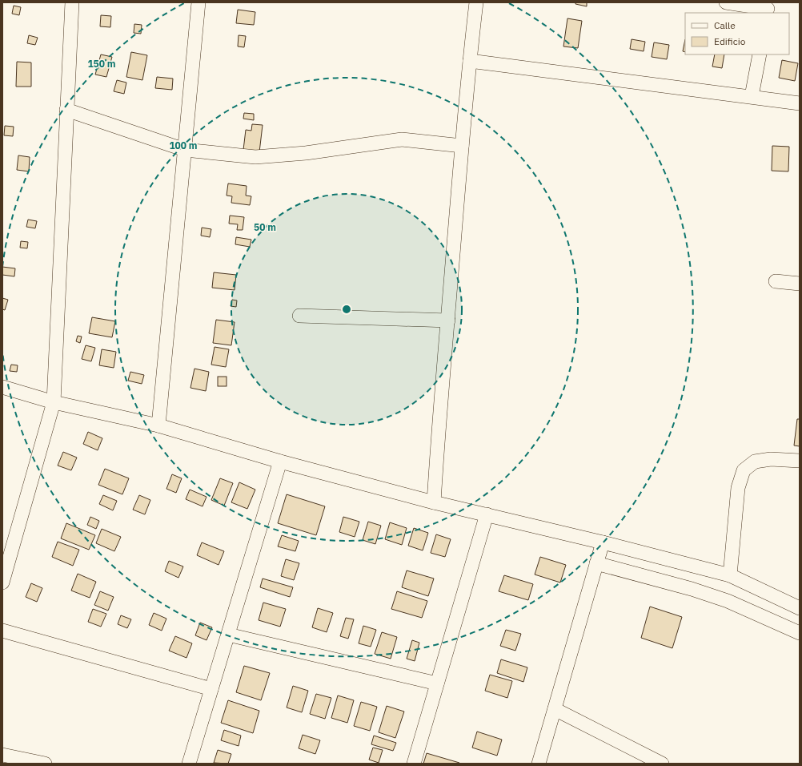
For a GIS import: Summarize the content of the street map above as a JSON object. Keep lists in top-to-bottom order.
{
  "legend": ["Calle", "Edificio"],
  "rings": ["150 m", "100 m", "50 m"]
}
